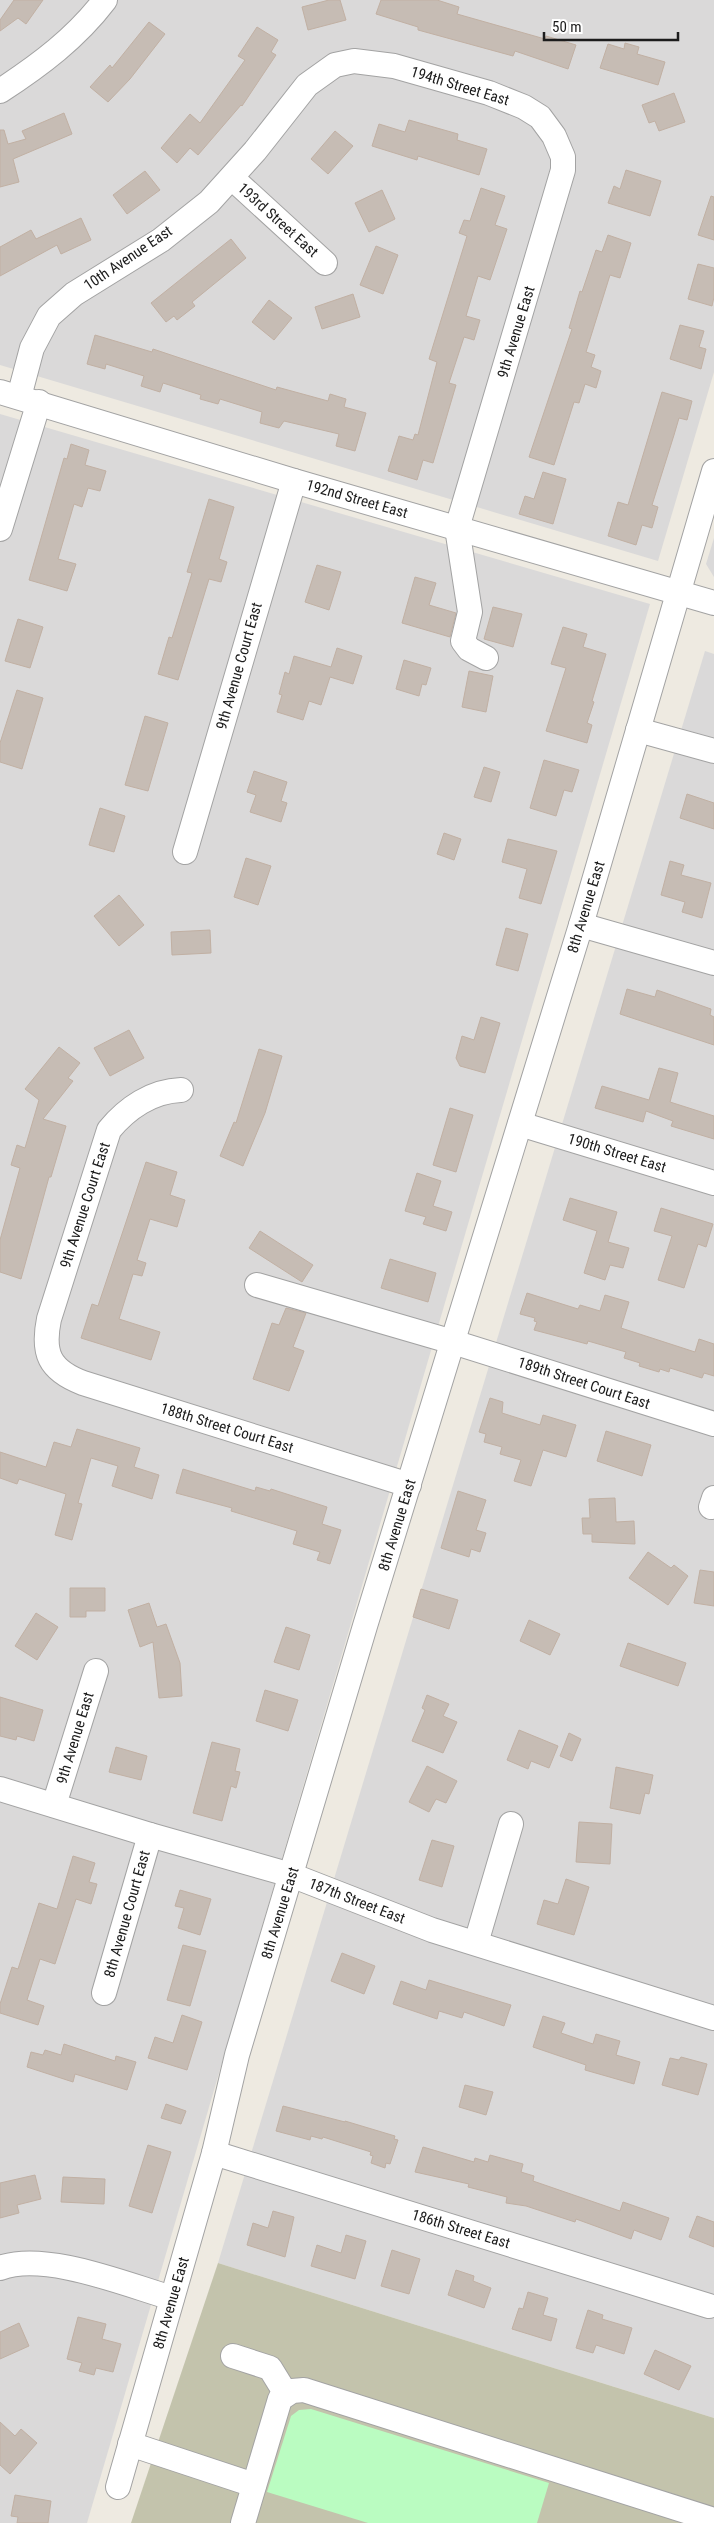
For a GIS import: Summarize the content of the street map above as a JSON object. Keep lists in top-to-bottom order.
{
  "streets": {
    "street": [
      "194th Street East",
      "193rd Street East",
      "10th Avenue East",
      "9th Avenue East",
      "192nd Street East",
      "9th Avenue Court East",
      "8th Avenue East",
      "190th Street East",
      "189th Street Court East",
      "188th Street Court East",
      "187th Street East",
      "8th Avenue Court East",
      "186th Street East"
    ]
  },
  "crossings": [
    ["194th Street East", "10th Avenue East"],
    ["194th Street East", "9th Avenue East"],
    ["193rd Street East", "10th Avenue East"],
    ["10th Avenue East", "192nd Street East"],
    ["9th Avenue East", "192nd Street East"],
    ["9th Avenue East", "187th Street East"],
    ["192nd Street East", "9th Avenue Court East"],
    ["192nd Street East", "8th Avenue East"],
    ["9th Avenue Court East", "188th Street Court East"],
    ["8th Avenue East", "190th Street East"],
    ["8th Avenue East", "189th Street Court East"],
    ["8th Avenue East", "188th Street Court East"],
    ["8th Avenue East", "187th Street East"],
    ["8th Avenue East", "186th Street East"],
    ["187th Street East", "8th Avenue Court East"]
  ],
  "scale_bar": "50 m"
}
